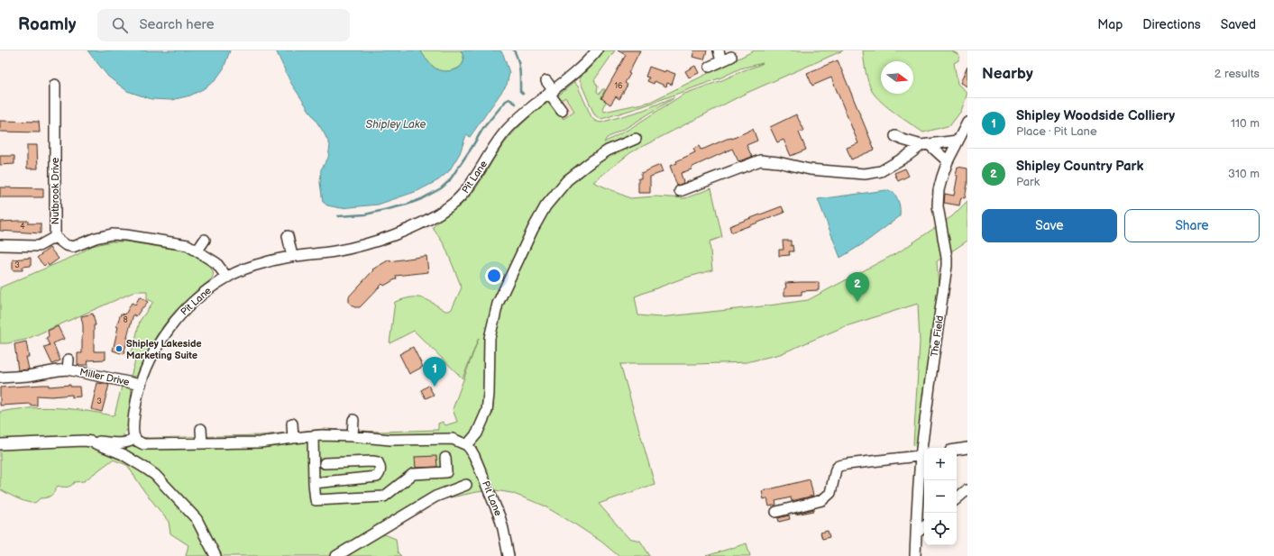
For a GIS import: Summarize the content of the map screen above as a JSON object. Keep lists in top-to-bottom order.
{
  "streets": {
    "street": [
      "Pit Lane",
      "Nutbrook Drive",
      "The Field",
      "Miller Drive"
    ]
  },
  "crossings": [
    ["Pit Lane", "Nutbrook Drive"],
    ["Pit Lane", "Miller Drive"]
  ],
  "water": ["Shipley Lake"],
  "places": ["Shipley Lakeside Marketing Suite"],
  "house_numbers": [
    "16",
    "4",
    "3",
    "8",
    "3"
  ],
  "north": "right",
  "page": {
    "header": "Roamly",
    "search": "Search here",
    "nav": ["Map", "Directions", "Saved"],
    "heading": ["Nearby", "2 results"],
    "list": [
      {
        "mark": "1",
        "name": "Shipley Woodside Colliery",
        "note": "Place · Pit Lane",
        "value": "110 m"
      },
      {
        "mark": "2",
        "name": "Shipley Country Park",
        "note": "Park",
        "value": "310 m"
      }
    ],
    "buttons": ["Save", "Share"],
    "pins": ["2", "1"],
    "map_buttons": ["+", "−"]
  }
}
